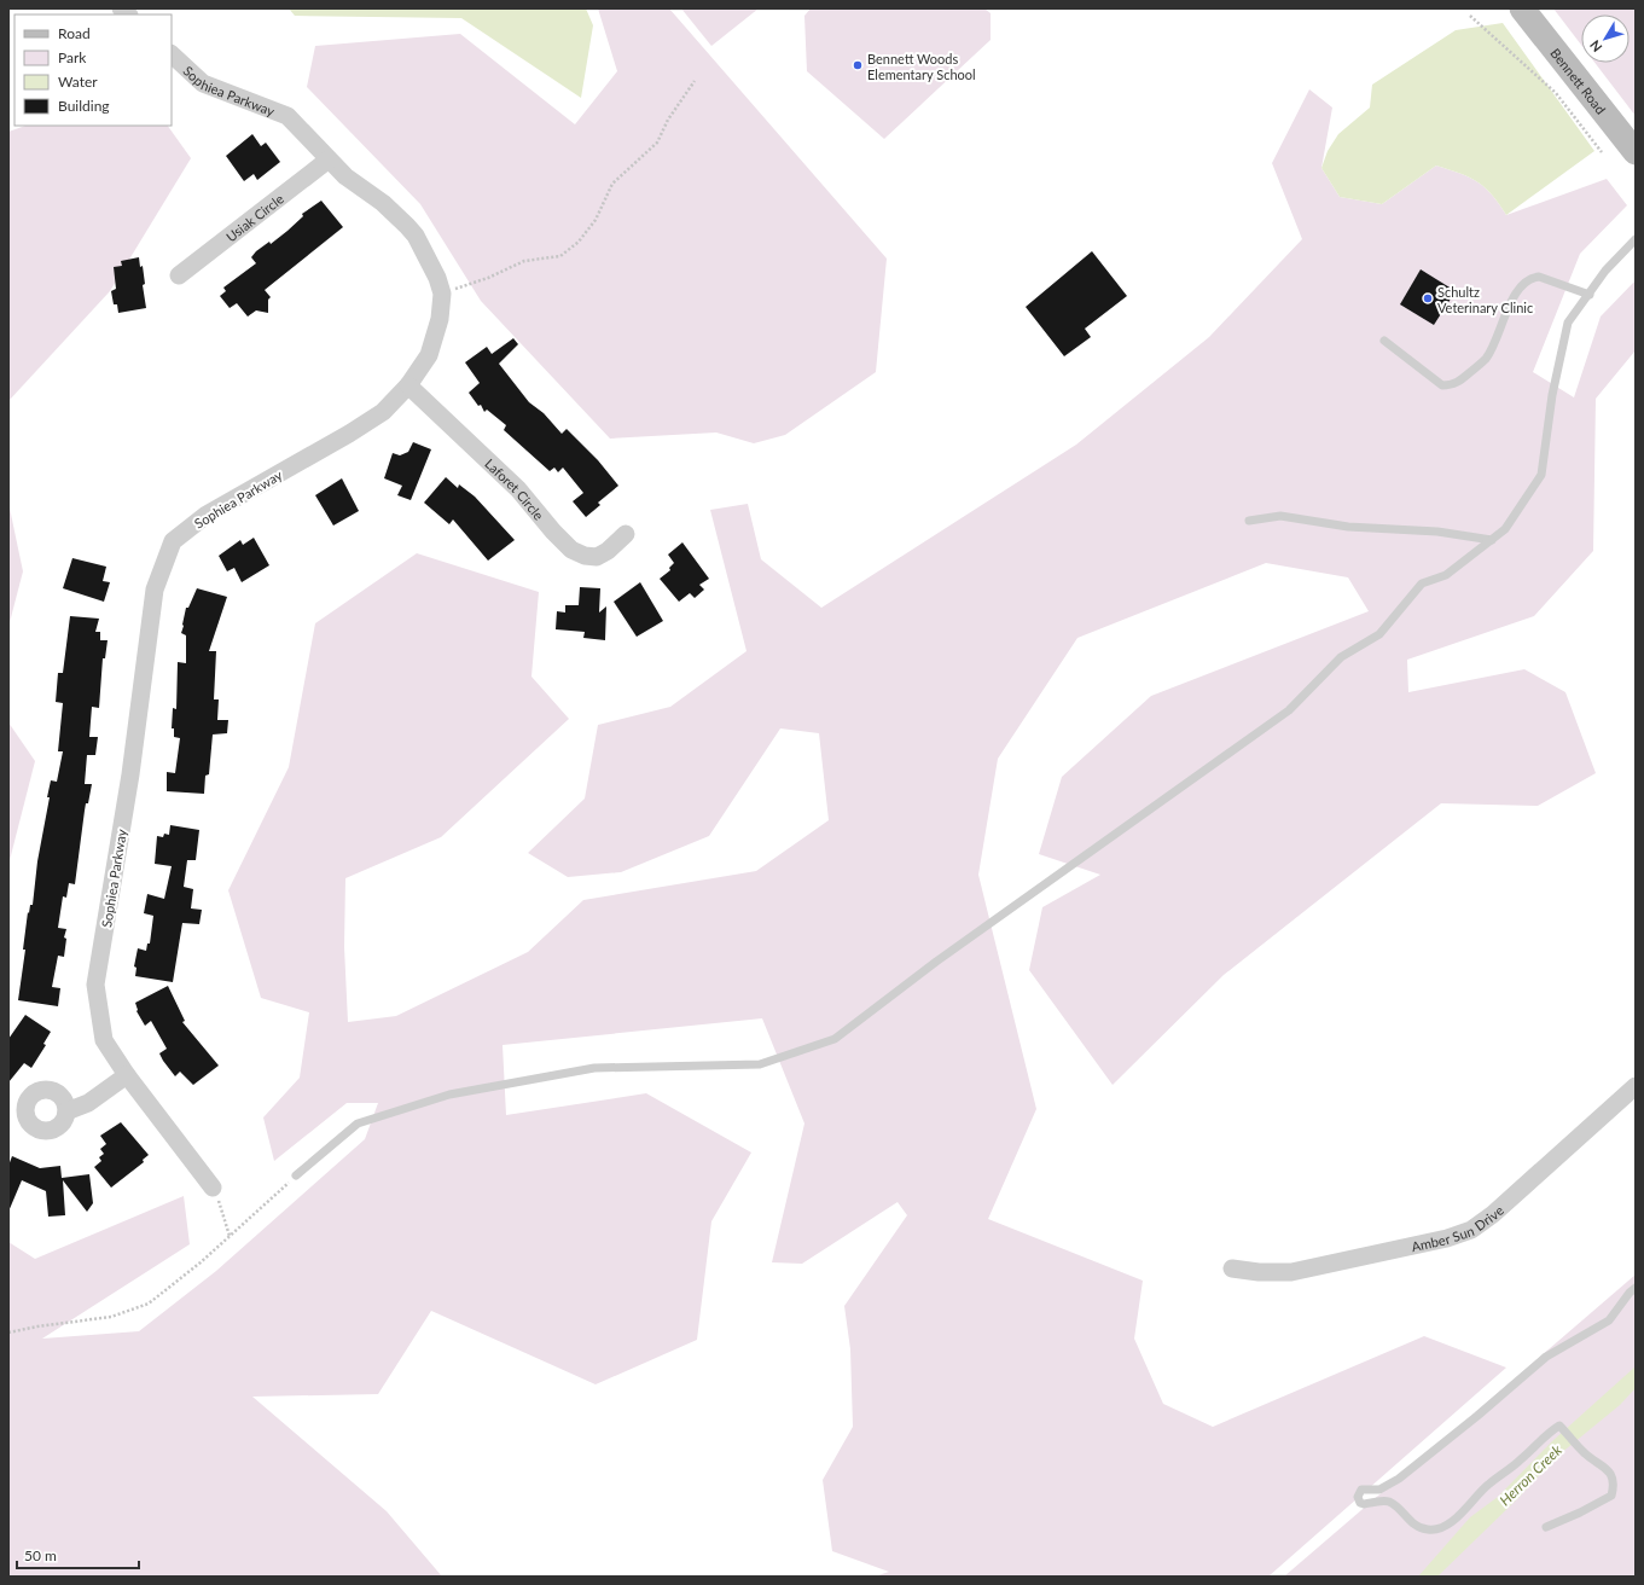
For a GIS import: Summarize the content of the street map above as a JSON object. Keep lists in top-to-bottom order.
{
  "streets": {
    "street": [
      "Bennett Road",
      "Sophiea Parkway",
      "Usiak Circle",
      "Laforet Circle",
      "Amber Sun Drive"
    ]
  },
  "crossings": [
    ["Sophiea Parkway", "Usiak Circle"],
    ["Sophiea Parkway", "Laforet Circle"]
  ],
  "water": ["Herron Creek"],
  "places": ["Bennett Woods Elementary School", "Schultz Veterinary Clinic"],
  "legend": [
    "Road",
    "Park",
    "Water",
    "Building"
  ],
  "scale_bar": "50 m",
  "north": "bottom left"
}
